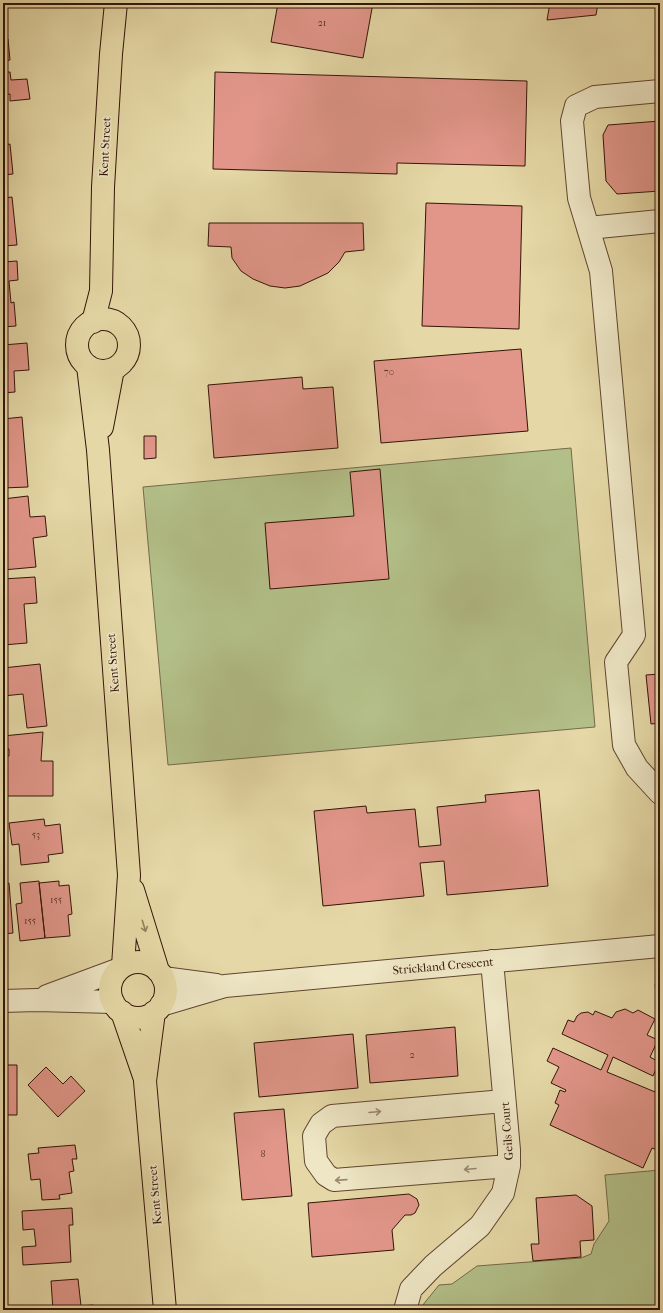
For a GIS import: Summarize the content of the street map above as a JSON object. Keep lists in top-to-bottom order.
{
  "streets": {
    "main road": ["Kent Street"],
    "street": ["Strickland Crescent", "Geils Court"]
  },
  "crossings": [
    ["Kent Street", "Strickland Crescent"],
    ["Strickland Crescent", "Geils Court"]
  ],
  "house_numbers": [
    "21",
    "70",
    "53",
    "155",
    "155",
    "2",
    "8"
  ]
}
